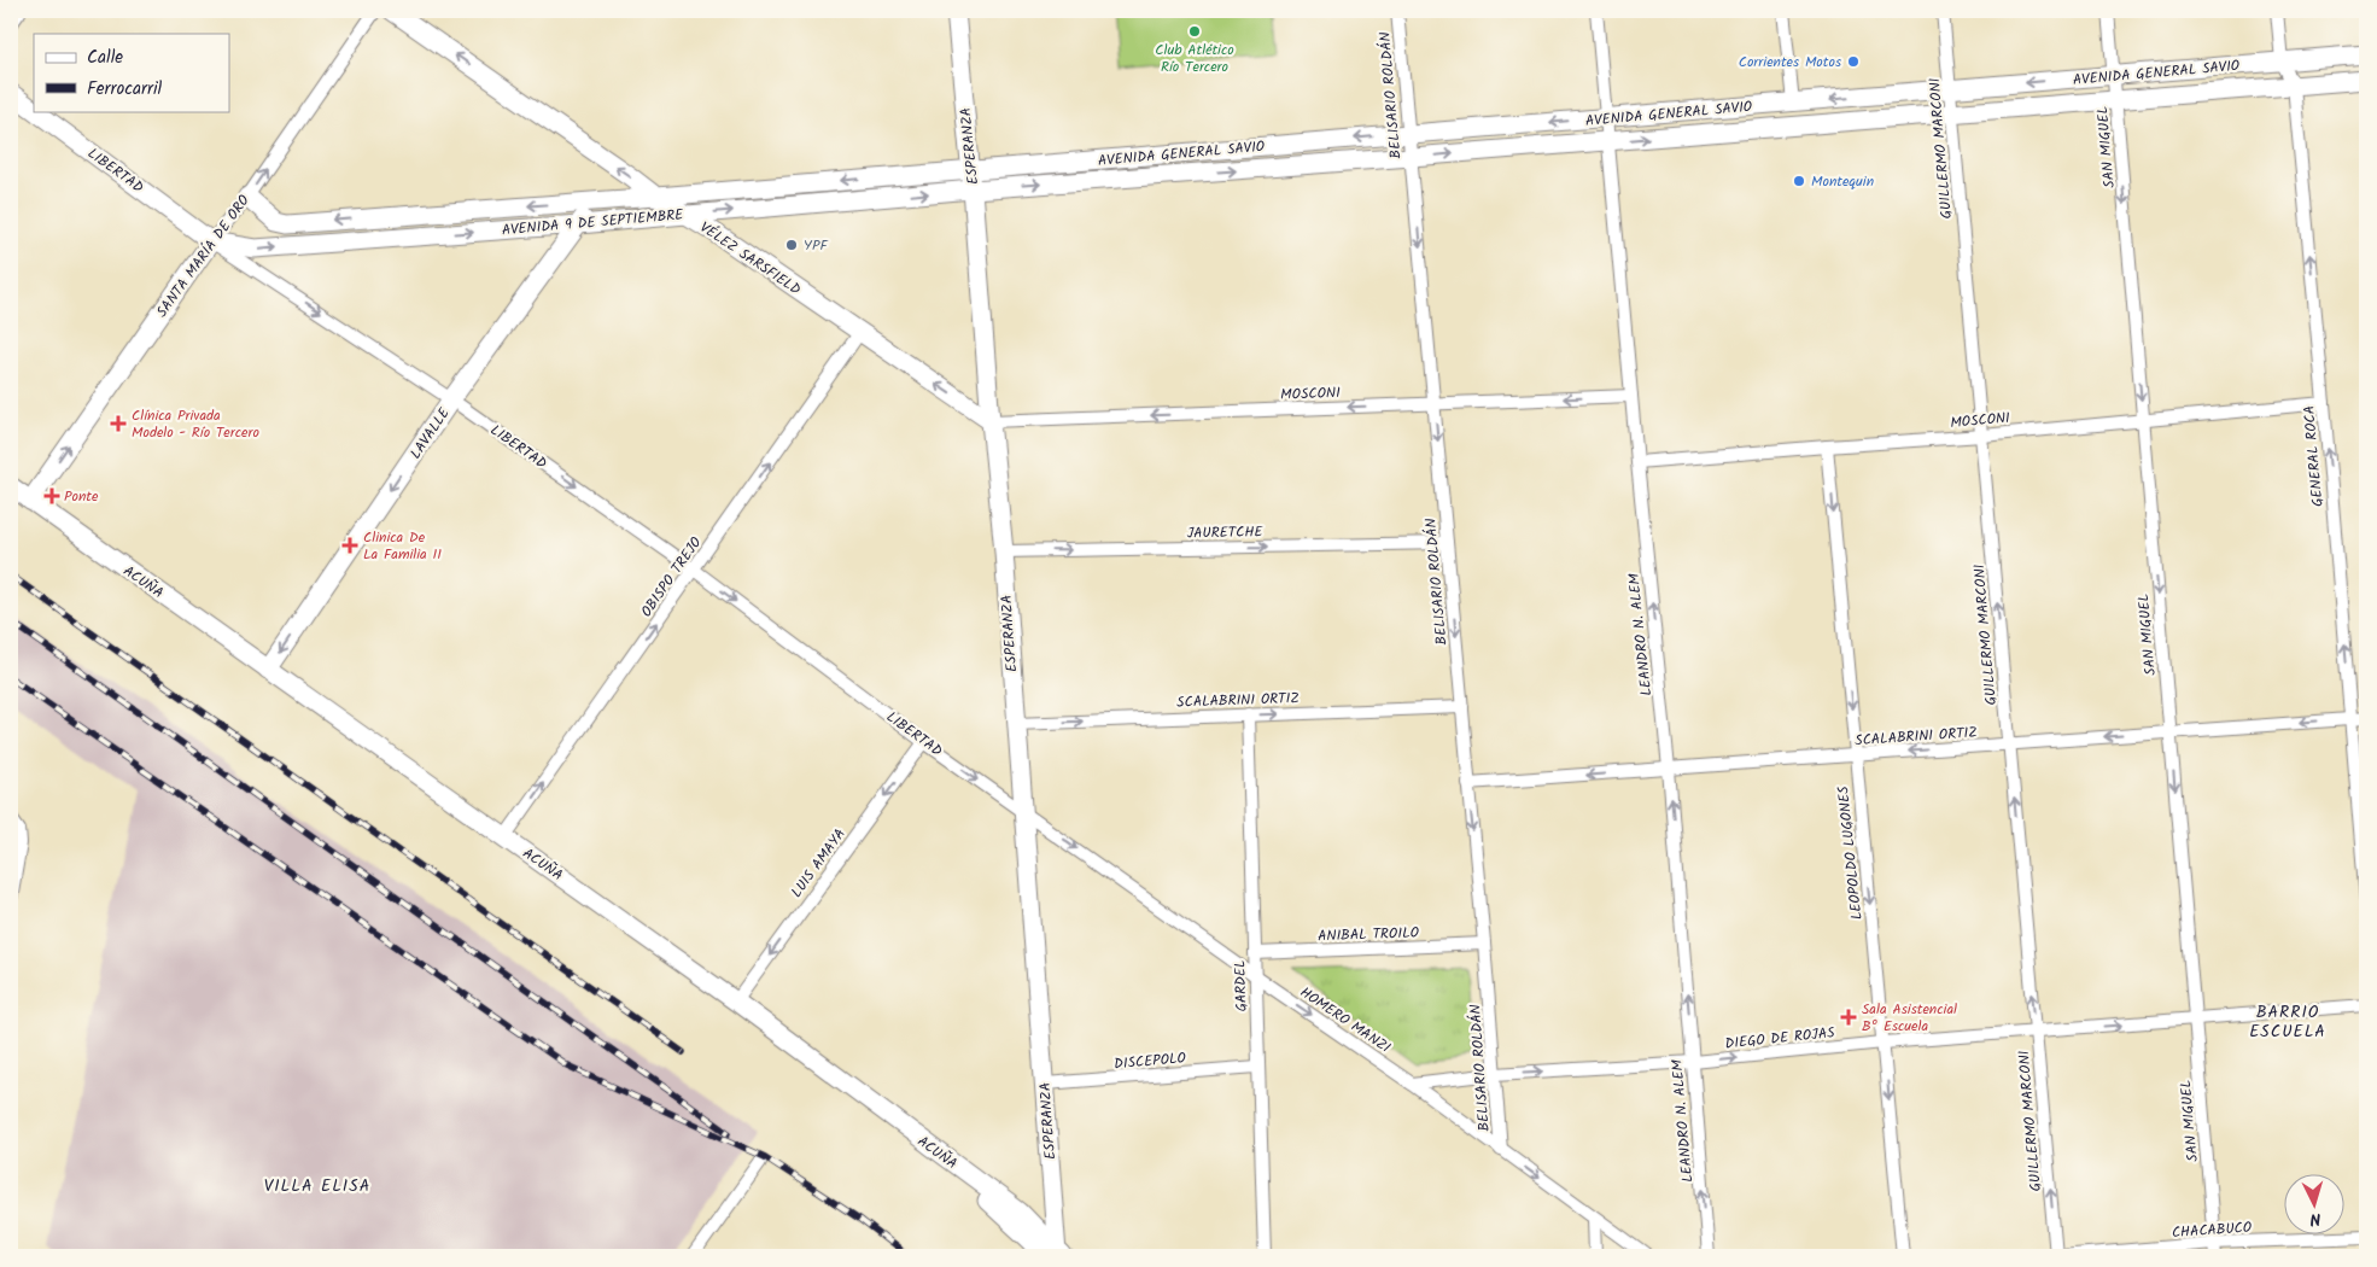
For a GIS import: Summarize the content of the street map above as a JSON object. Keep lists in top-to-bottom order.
{
  "streets": {
    "main road": [
      "AVENIDA GENERAL SAVIO",
      "ESPERANZA",
      "LIBERTAD",
      "AVENIDA 9 DE SEPTIEMBRE",
      "SANTA MARÍA DE ORO",
      "VÉLEZ SARSFIELD",
      "LAVALLE",
      "ACUÑA"
    ],
    "street": [
      "BELISARIO ROLDÁN",
      "SAN MIGUEL",
      "GUILLERMO MARCONI",
      "MOSCONI",
      "GENERAL ROCA",
      "JAURETCHE",
      "OBISPO TREJO",
      "LEANDRO N. ALEM",
      "SCALABRINI ORTIZ",
      "LEOPOLDO LUGONES",
      "LUIS AMAYA",
      "ANIBAL TROILO",
      "GARDEL",
      "HOMERO MANZI",
      "DIEGO DE ROJAS",
      "DISCEPOLO",
      "CHACABUCO"
    ]
  },
  "crossings": [
    ["AVENIDA GENERAL SAVIO", "BELISARIO ROLDÁN"],
    ["AVENIDA GENERAL SAVIO", "ESPERANZA"],
    ["AVENIDA GENERAL SAVIO", "SAN MIGUEL"],
    ["AVENIDA GENERAL SAVIO", "GUILLERMO MARCONI"],
    ["AVENIDA GENERAL SAVIO", "AVENIDA 9 DE SEPTIEMBRE"],
    ["AVENIDA GENERAL SAVIO", "GENERAL ROCA"],
    ["AVENIDA GENERAL SAVIO", "LEANDRO N. ALEM"],
    ["BELISARIO ROLDÁN", "MOSCONI"],
    ["BELISARIO ROLDÁN", "JAURETCHE"],
    ["BELISARIO ROLDÁN", "SCALABRINI ORTIZ"],
    ["BELISARIO ROLDÁN", "ANIBAL TROILO"],
    ["BELISARIO ROLDÁN", "HOMERO MANZI"],
    ["BELISARIO ROLDÁN", "DIEGO DE ROJAS"],
    ["ESPERANZA", "LIBERTAD"],
    ["ESPERANZA", "AVENIDA 9 DE SEPTIEMBRE"],
    ["ESPERANZA", "VÉLEZ SARSFIELD"],
    ["ESPERANZA", "MOSCONI"],
    ["ESPERANZA", "JAURETCHE"],
    ["ESPERANZA", "ACUÑA"],
    ["ESPERANZA", "SCALABRINI ORTIZ"],
    ["ESPERANZA", "HOMERO MANZI"],
    ["ESPERANZA", "DISCEPOLO"],
    ["SAN MIGUEL", "MOSCONI"],
    ["SAN MIGUEL", "SCALABRINI ORTIZ"],
    ["SAN MIGUEL", "DIEGO DE ROJAS"],
    ["SAN MIGUEL", "CHACABUCO"],
    ["GUILLERMO MARCONI", "MOSCONI"],
    ["GUILLERMO MARCONI", "SCALABRINI ORTIZ"],
    ["GUILLERMO MARCONI", "DIEGO DE ROJAS"],
    ["GUILLERMO MARCONI", "CHACABUCO"],
    ["LIBERTAD", "AVENIDA 9 DE SEPTIEMBRE"],
    ["LIBERTAD", "SANTA MARÍA DE ORO"],
    ["LIBERTAD", "LAVALLE"],
    ["LIBERTAD", "OBISPO TREJO"],
    ["LIBERTAD", "LUIS AMAYA"],
    ["LIBERTAD", "HOMERO MANZI"],
    ["AVENIDA 9 DE SEPTIEMBRE", "SANTA MARÍA DE ORO"],
    ["AVENIDA 9 DE SEPTIEMBRE", "VÉLEZ SARSFIELD"],
    ["AVENIDA 9 DE SEPTIEMBRE", "LAVALLE"],
    ["SANTA MARÍA DE ORO", "ACUÑA"],
    ["VÉLEZ SARSFIELD", "MOSCONI"],
    ["VÉLEZ SARSFIELD", "OBISPO TREJO"],
    ["MOSCONI", "GENERAL ROCA"],
    ["MOSCONI", "LEANDRO N. ALEM"],
    ["MOSCONI", "LEOPOLDO LUGONES"],
    ["LAVALLE", "ACUÑA"],
    ["GENERAL ROCA", "SCALABRINI ORTIZ"],
    ["OBISPO TREJO", "ACUÑA"],
    ["ACUÑA", "LUIS AMAYA"],
    ["LEANDRO N. ALEM", "SCALABRINI ORTIZ"],
    ["LEANDRO N. ALEM", "DIEGO DE ROJAS"],
    ["SCALABRINI ORTIZ", "LEOPOLDO LUGONES"],
    ["SCALABRINI ORTIZ", "GARDEL"],
    ["LEOPOLDO LUGONES", "DIEGO DE ROJAS"],
    ["ANIBAL TROILO", "GARDEL"],
    ["GARDEL", "HOMERO MANZI"],
    ["GARDEL", "DISCEPOLO"],
    ["HOMERO MANZI", "DIEGO DE ROJAS"]
  ],
  "one_way": [
    "BELISARIO ROLDÁN",
    "SAN MIGUEL",
    "GUILLERMO MARCONI",
    "LIBERTAD",
    "SANTA MARÍA DE ORO",
    "VÉLEZ SARSFIELD",
    "MOSCONI",
    "LAVALLE",
    "GENERAL ROCA",
    "JAURETCHE",
    "OBISPO TREJO",
    "LEANDRO N. ALEM",
    "LEOPOLDO LUGONES",
    "LUIS AMAYA",
    "HOMERO MANZI",
    "DIEGO DE ROJAS"
  ],
  "districts": ["BARRIO ESCUELA", "VILLA ELISA"],
  "places": {
    "other": [
      "Club Atlético Río Tercero",
      "Corrientes Motos",
      "Montequin",
      "YPF"
    ],
    "health": [
      "Clínica Privada Modelo - Río Tercero",
      "Ponte",
      "Clinica De La Familia II",
      "Sala Asistencial Bº Escuela"
    ]
  },
  "legend": ["Calle", "Ferrocarril"],
  "north": "bottom"
}
